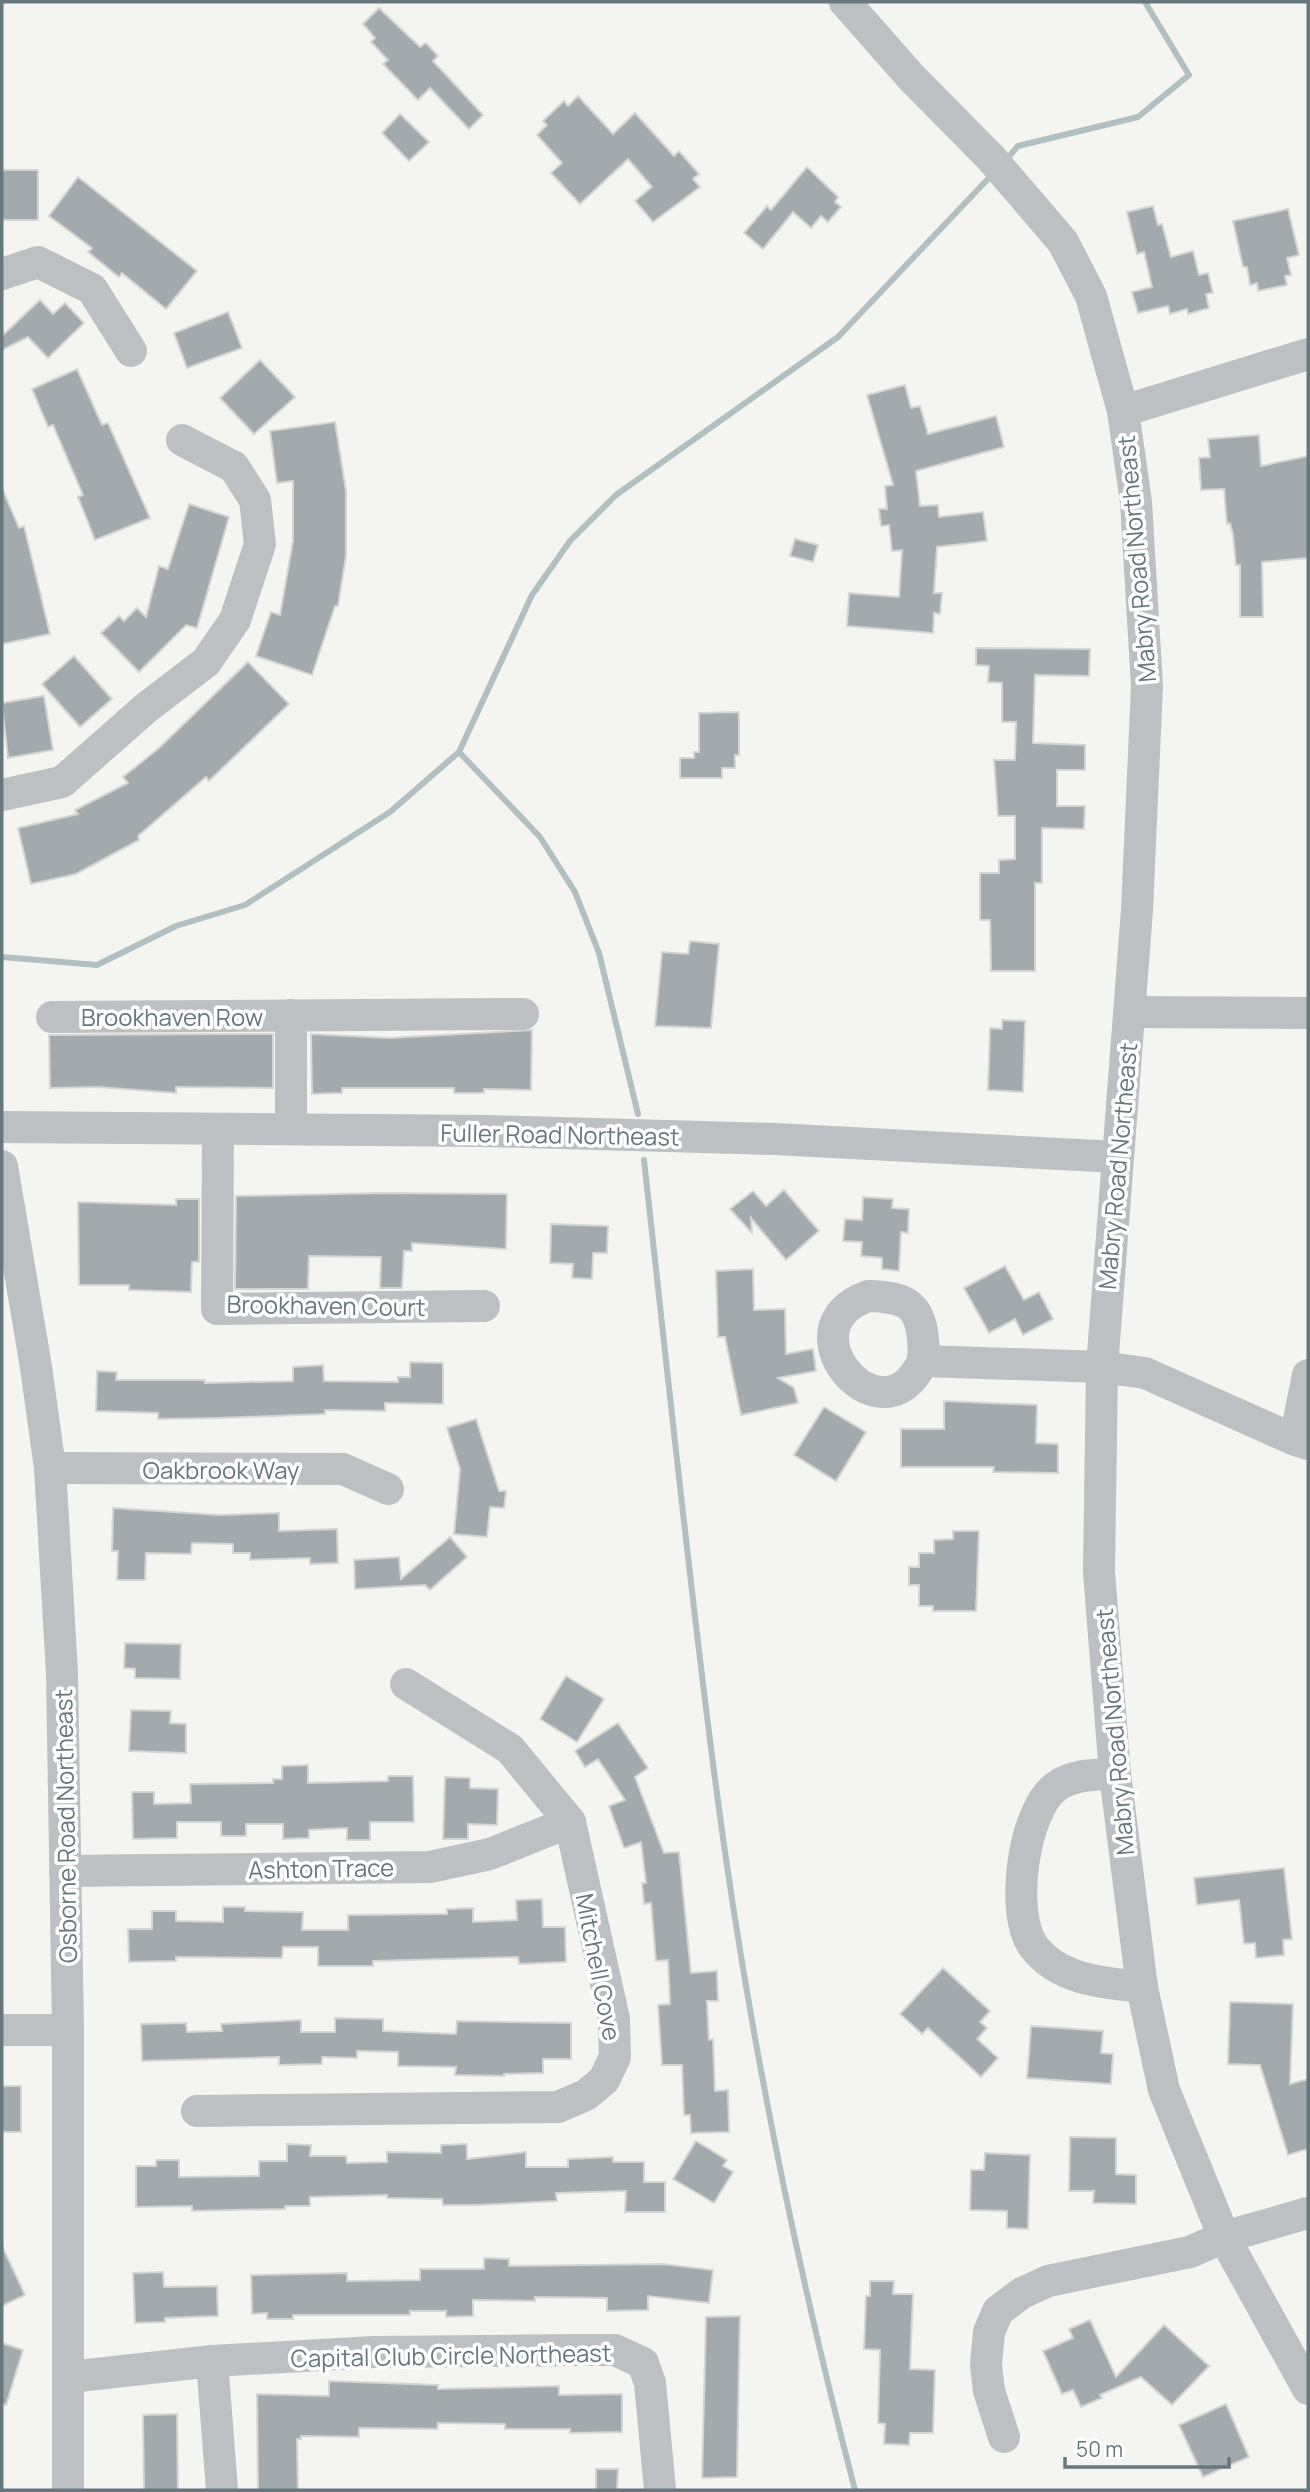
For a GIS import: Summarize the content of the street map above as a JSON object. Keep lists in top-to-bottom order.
{
  "streets": {
    "street": [
      "Mabry Road Northeast",
      "Brookhaven Row",
      "Fuller Road Northeast",
      "Brookhaven Court",
      "Oakbrook Way",
      "Osborne Road Northeast",
      "Ashton Trace",
      "Mitchell Cove",
      "Capital Club Circle Northeast"
    ]
  },
  "crossings": [
    ["Mabry Road Northeast", "Fuller Road Northeast"],
    ["Brookhaven Row", "Fuller Road Northeast"],
    ["Fuller Road Northeast", "Brookhaven Court"],
    ["Oakbrook Way", "Osborne Road Northeast"],
    ["Osborne Road Northeast", "Ashton Trace"],
    ["Osborne Road Northeast", "Capital Club Circle Northeast"],
    ["Ashton Trace", "Mitchell Cove"]
  ],
  "scale_bar": "50 m"
}
